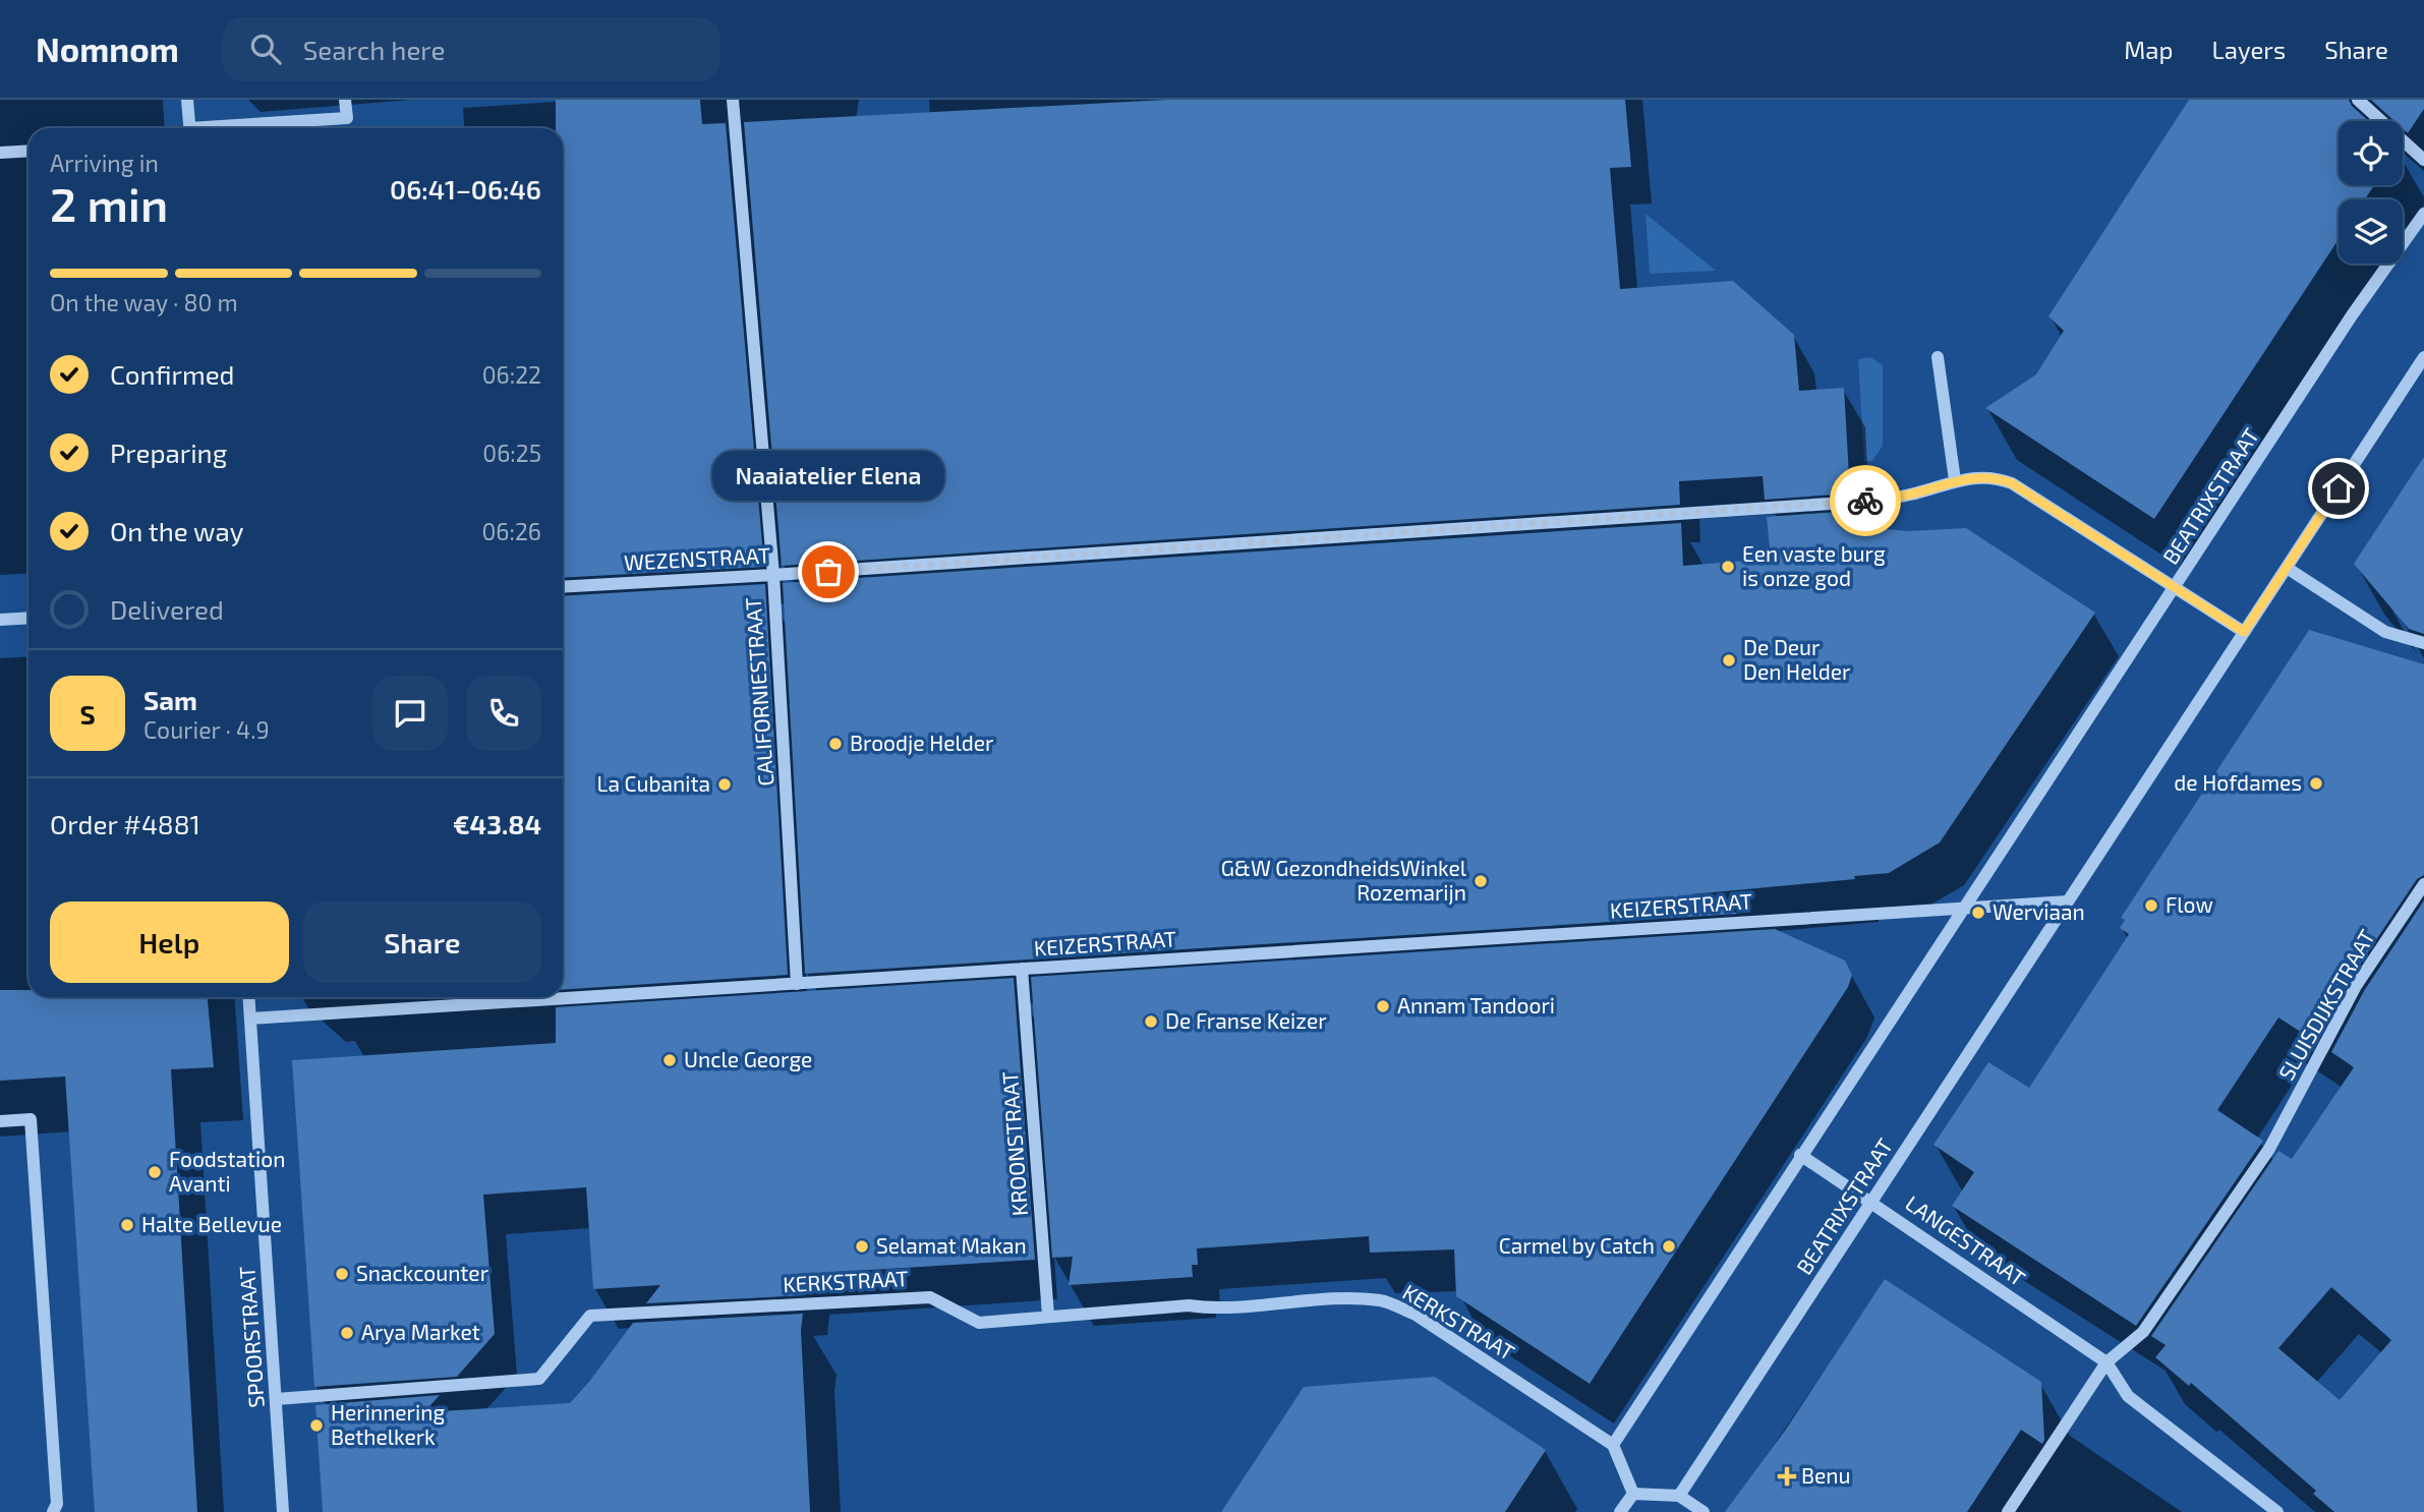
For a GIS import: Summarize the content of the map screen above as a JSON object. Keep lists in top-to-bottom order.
{
  "streets": {
    "street": [
      "BEATRIXSTRAAT",
      "WEZENSTRAAT",
      "CALIFORNIESTRAAT",
      "KEIZERSTRAAT",
      "SLUISDIJKSTRAAT",
      "KROONSTRAAT",
      "LANGESTRAAT",
      "KERKSTRAAT",
      "SPOORSTRAAT"
    ]
  },
  "crossings": [
    ["BEATRIXSTRAAT", "WEZENSTRAAT"],
    ["BEATRIXSTRAAT", "KEIZERSTRAAT"],
    ["BEATRIXSTRAAT", "LANGESTRAAT"],
    ["BEATRIXSTRAAT", "KERKSTRAAT"],
    ["WEZENSTRAAT", "CALIFORNIESTRAAT"],
    ["CALIFORNIESTRAAT", "KEIZERSTRAAT"],
    ["KEIZERSTRAAT", "KROONSTRAAT"],
    ["KEIZERSTRAAT", "SPOORSTRAAT"],
    ["SLUISDIJKSTRAAT", "LANGESTRAAT"],
    ["KROONSTRAAT", "KERKSTRAAT"],
    ["KERKSTRAAT", "SPOORSTRAAT"]
  ],
  "places": {
    "other": [
      "Een vaste burg is onze god",
      "Naaiatelier Elena",
      "De Deur Den Helder",
      "Broodje Helder",
      "de Hofdames",
      "La Cubanita",
      "G&W GezondheidsWinkel Rozemarijn",
      "Flow",
      "Werviaan",
      "Annam Tandoori",
      "De Franse Keizer",
      "Uncle George",
      "Foodstation Avanti",
      "Halte Bellevue",
      "Selamat Makan",
      "Carmel by Catch",
      "Snackcounter",
      "Arya Market",
      "Herinnering Bethelkerk"
    ],
    "health": ["Benu"]
  },
  "page": {
    "header": "Nomnom",
    "search": "Search here",
    "nav": ["Map", "Layers", "Share"],
    "heading": ["2 min", "Arriving in", "06:41–06:46"],
    "panel": [
      "Sam",
      "Courier · 4.9",
      "Order #4881",
      "€43.84"
    ],
    "bar": "On the way · 80 m",
    "list": [
      ["Confirmed", "06:22"],
      ["Preparing", "06:25"],
      ["On the way", "06:26"],
      "Delivered"
    ],
    "bubble": "Naaiatelier Elena",
    "round": "S",
    "buttons": ["Help", "Share"]
  }
}
